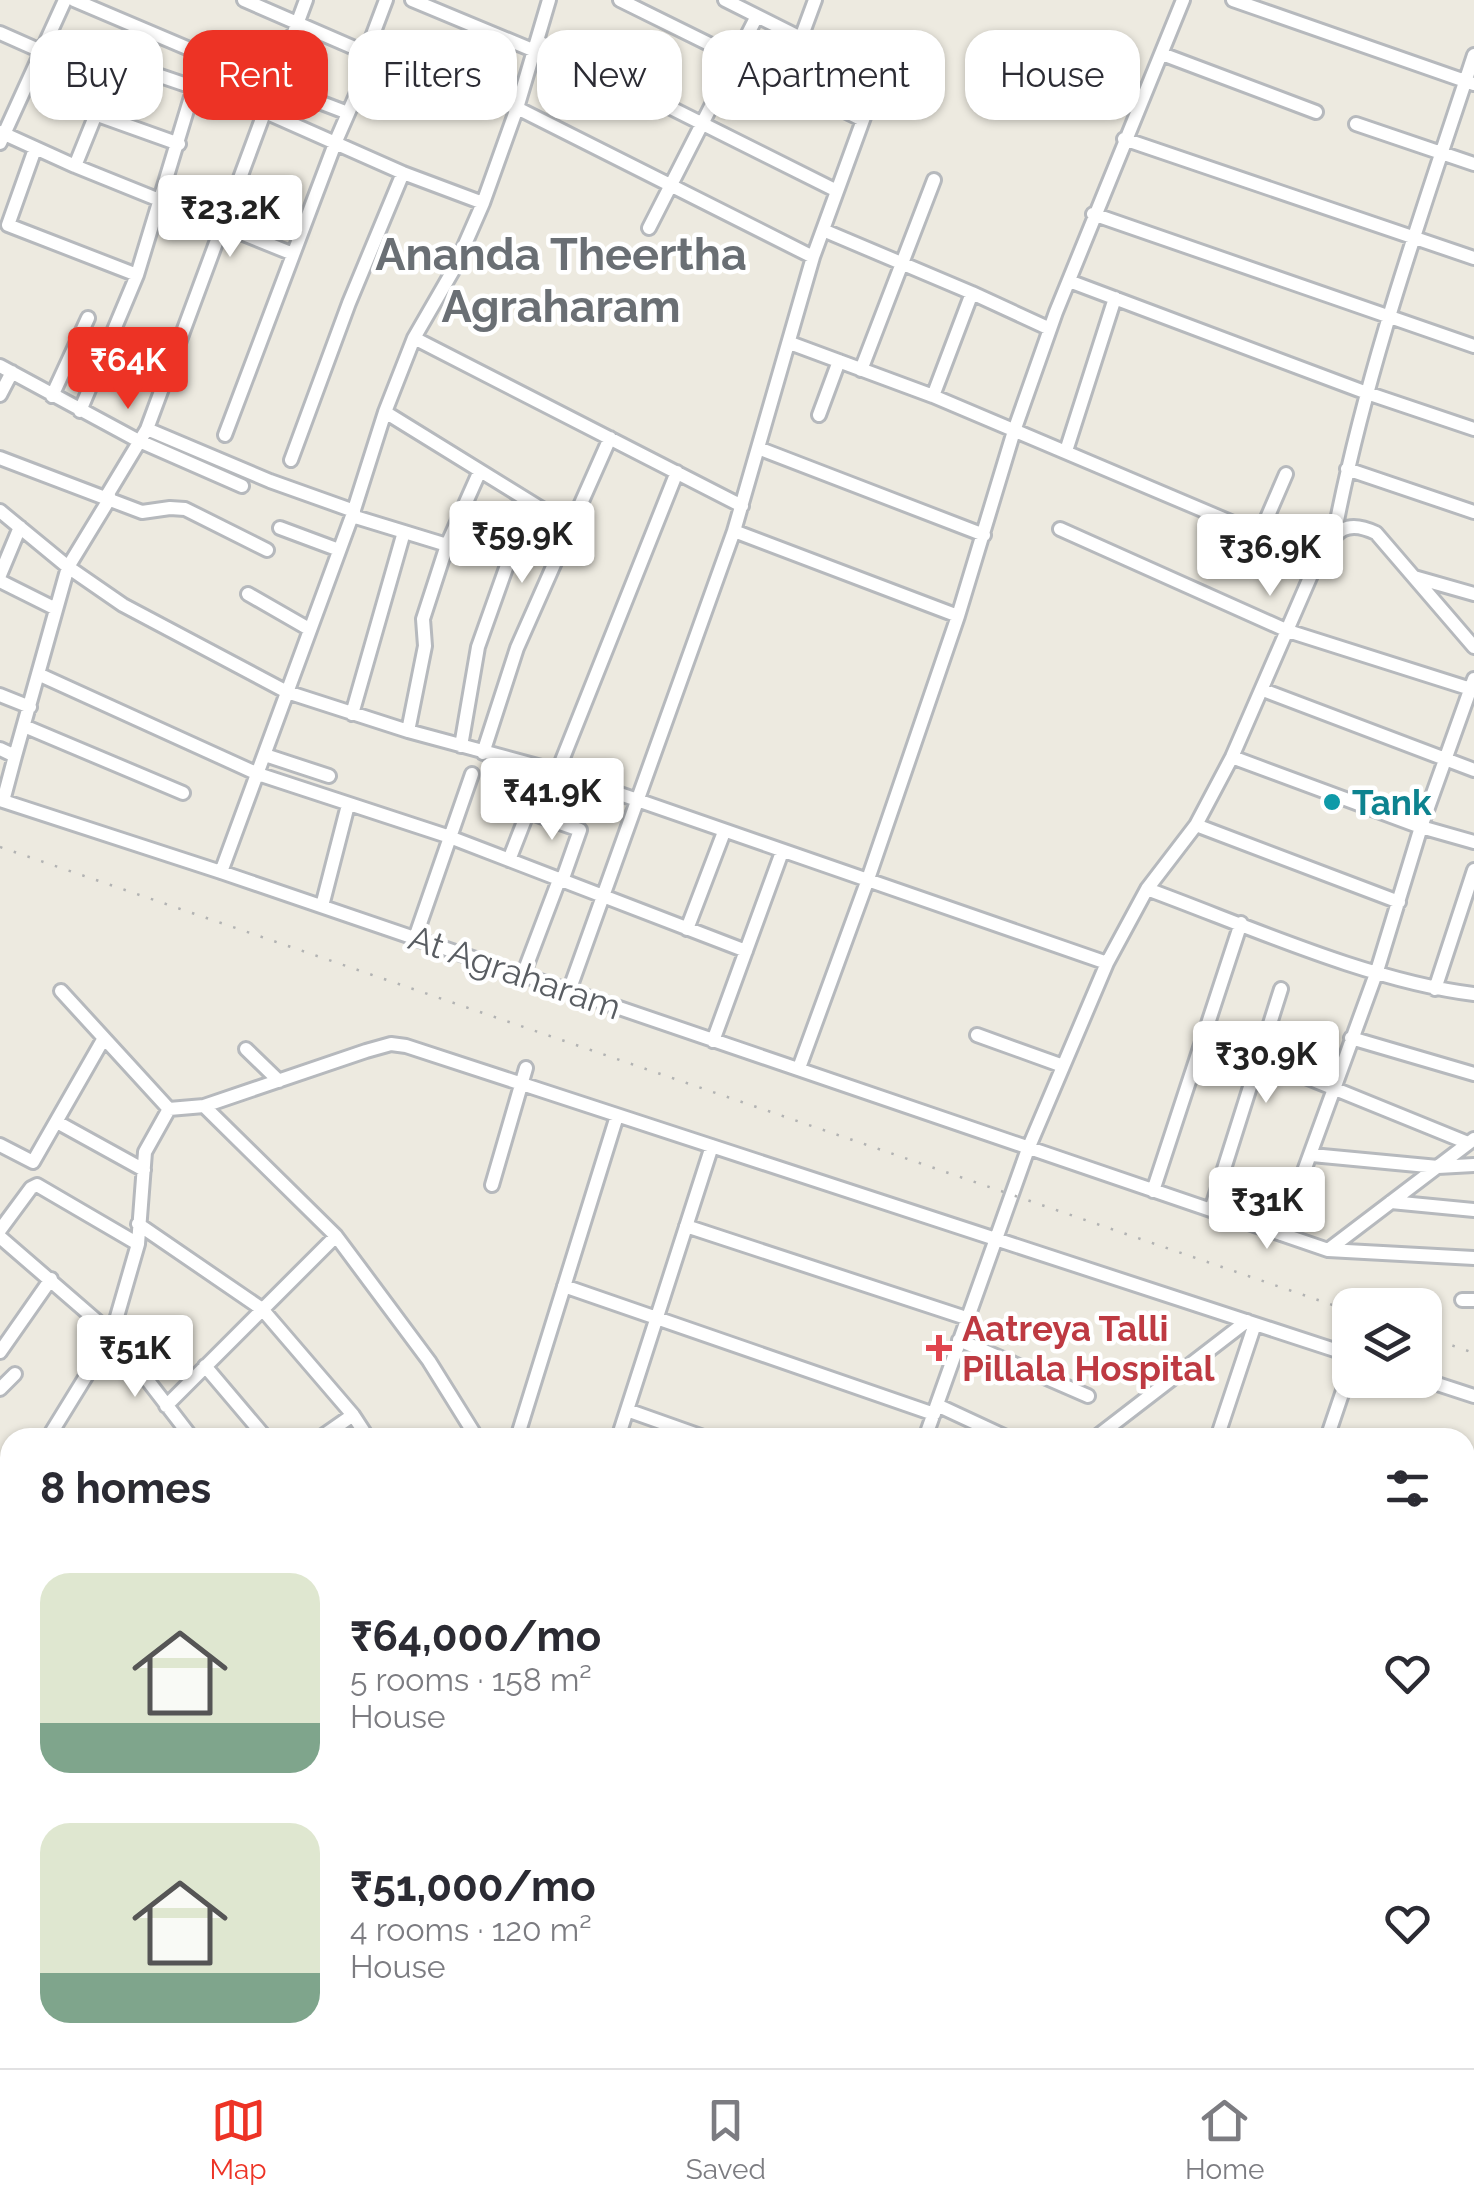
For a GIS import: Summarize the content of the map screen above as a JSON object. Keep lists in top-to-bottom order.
{
  "streets": {
    "street": ["At Agraharam"]
  },
  "districts": ["Ananda Theertha Agraharam"],
  "places": {
    "other": ["Tank"],
    "health": ["Aatreya Talli Pillala Hospital"]
  },
  "page": {
    "chip": [
      "Buy",
      "Rent",
      "Filters",
      "New",
      "Apartment",
      "House"
    ],
    "price": [
      "₹23.2K",
      "₹64K",
      "₹59.9K",
      "₹36.9K",
      "₹41.9K",
      "₹30.9K",
      "₹31K",
      "₹51K"
    ],
    "heading": "8 homes",
    "list": [
      {
        "name": "₹64,000/mo",
        "note": "5 rooms · 158 m² · House"
      },
      {
        "name": "₹51,000/mo",
        "note": "4 rooms · 120 m² · House"
      }
    ],
    "tabs": ["Map", "Saved", "Home"]
  }
}
